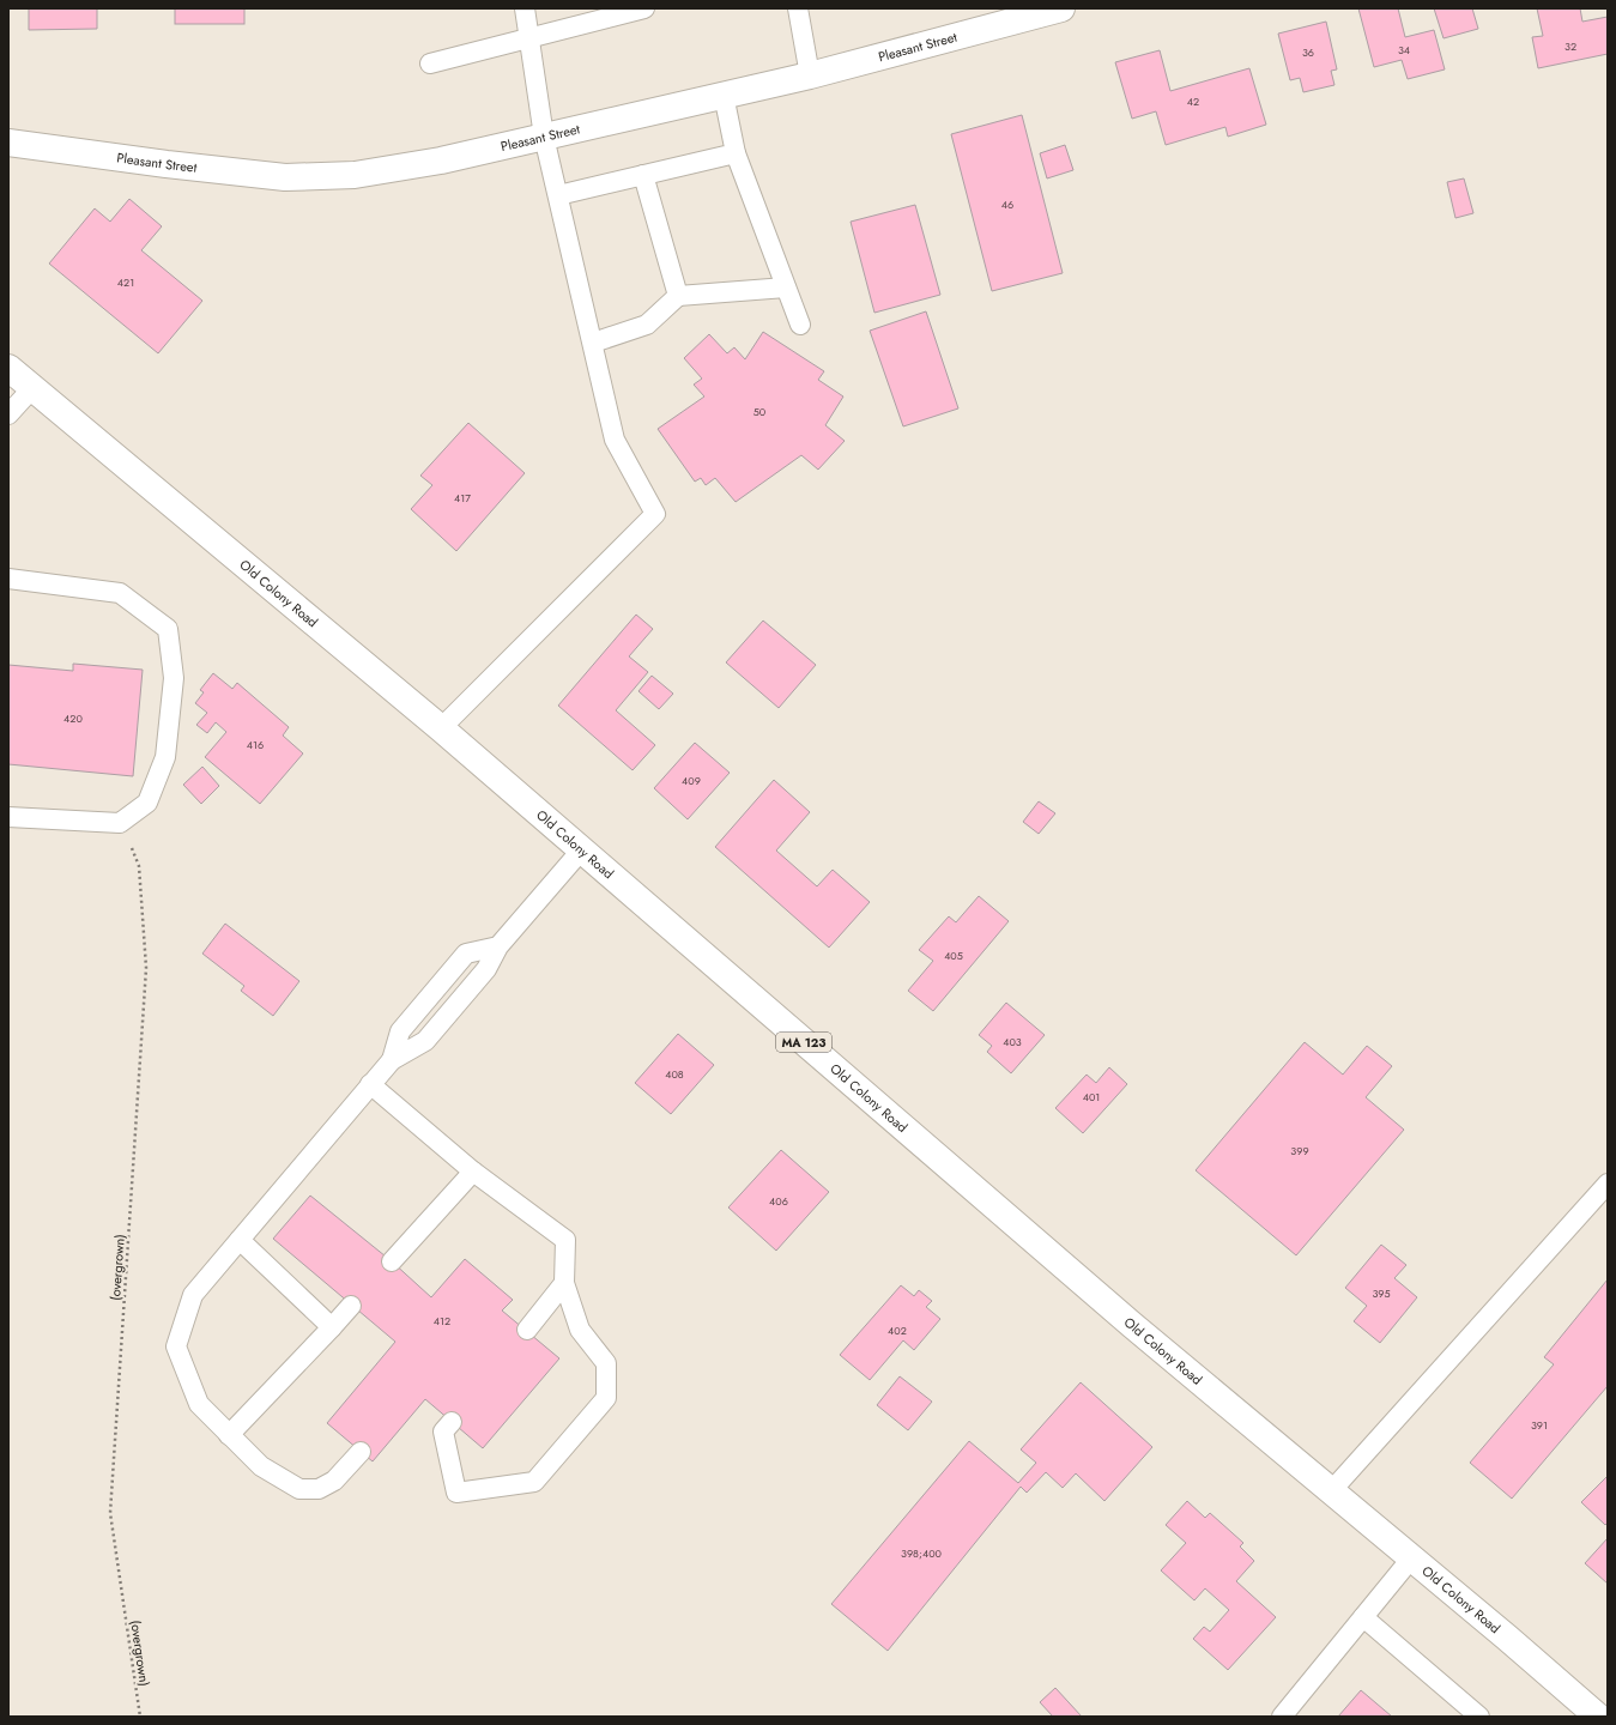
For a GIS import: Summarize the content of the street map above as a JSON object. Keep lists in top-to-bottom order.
{
  "streets": {
    "main road": ["Pleasant Street", "Old Colony Road", "MA 123"],
    "path": ["(overgrown)"]
  },
  "house_numbers": [
    "32",
    "34",
    "36",
    "42",
    "46",
    "421",
    "50",
    "417",
    "420",
    "416",
    "409",
    "405",
    "403",
    "408",
    "401",
    "399",
    "406",
    "395",
    "412",
    "402",
    "391",
    "398;400"
  ]
}
